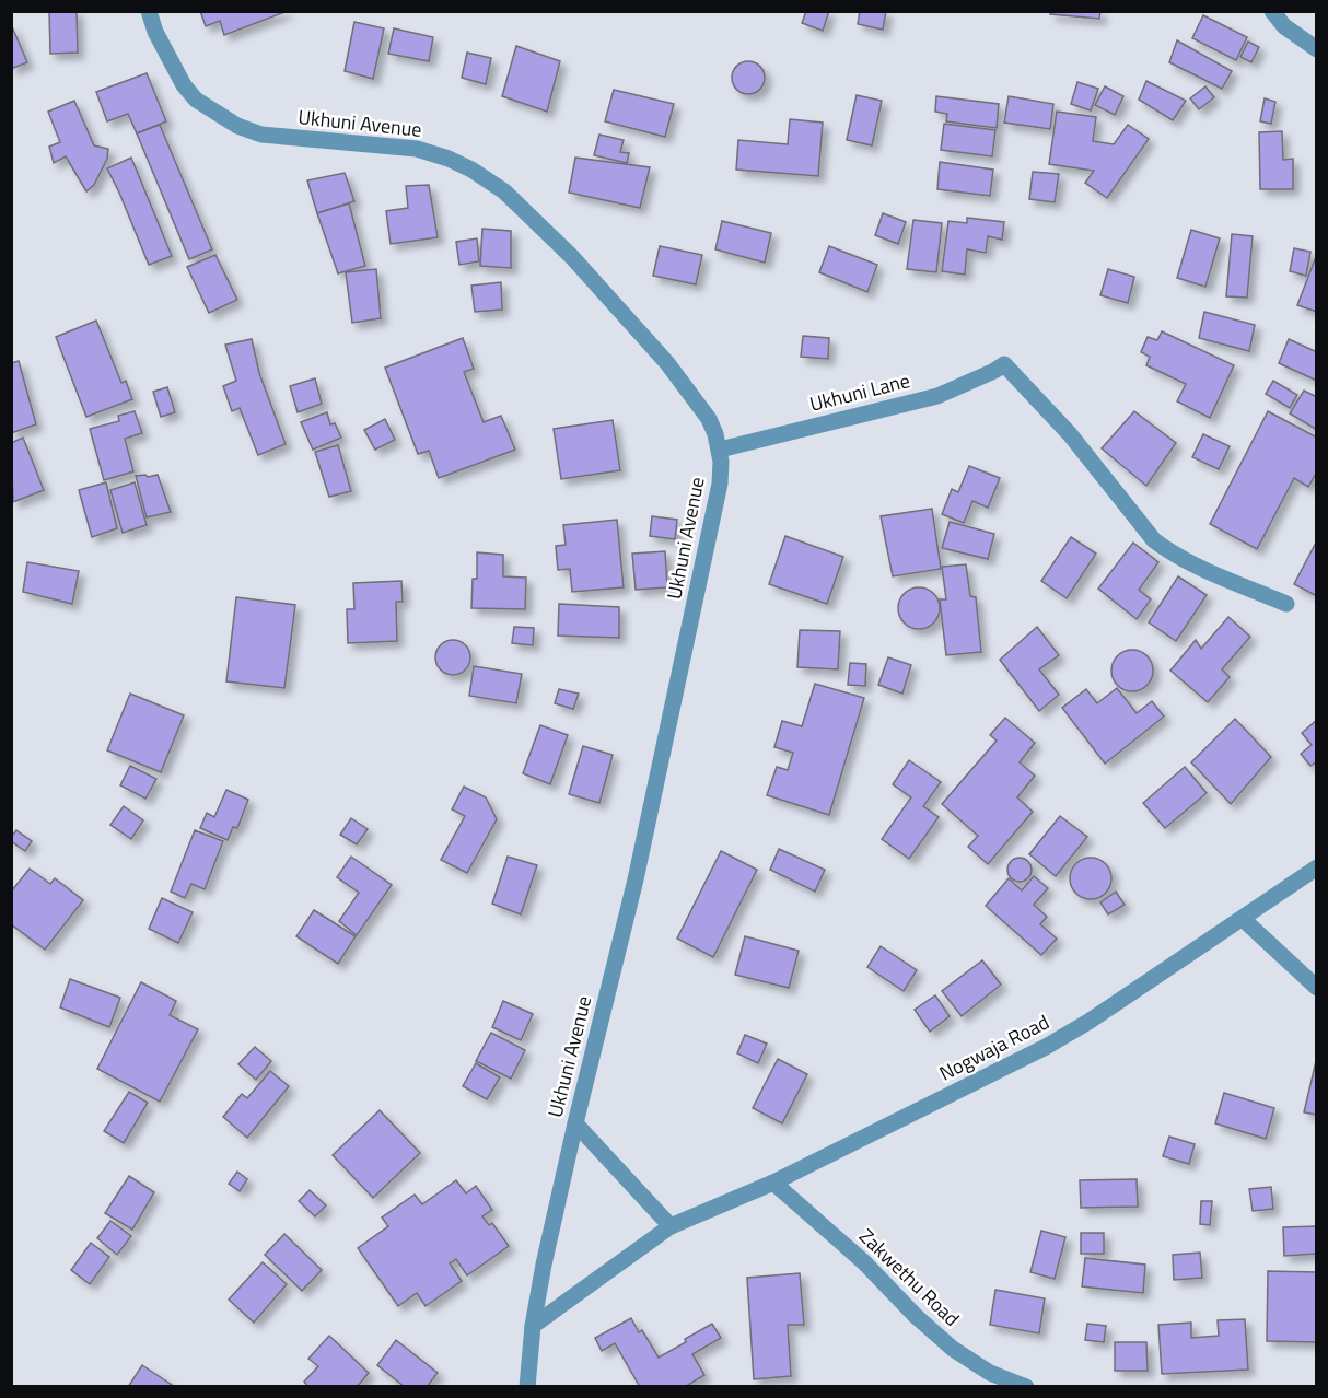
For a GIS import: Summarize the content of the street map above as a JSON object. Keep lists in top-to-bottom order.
{
  "streets": {
    "street": [
      "Ukhuni Avenue",
      "Ukhuni Lane",
      "Nogwaja Road",
      "Zakwethu Road"
    ]
  },
  "crossings": [
    ["Ukhuni Avenue", "Ukhuni Lane"],
    ["Ukhuni Avenue", "Nogwaja Road"],
    ["Nogwaja Road", "Zakwethu Road"]
  ]
}
